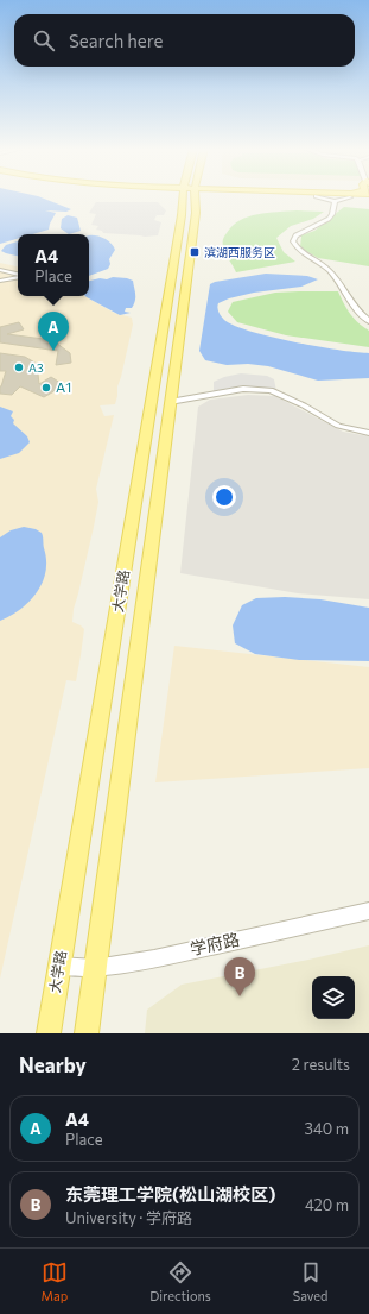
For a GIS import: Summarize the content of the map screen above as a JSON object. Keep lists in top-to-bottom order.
{
  "streets": {
    "main road": ["大学路"],
    "street": ["学府路"]
  },
  "crossings": [
    ["大学路", "学府路"]
  ],
  "places": {
    "transit": ["滨湖西服务区"],
    "other": ["A3", "A1"]
  },
  "page": {
    "search": "Search here",
    "popup": ["A4", "Place"],
    "pins": ["A", "B"],
    "heading": ["Nearby", "2 results"],
    "list": [
      {
        "mark": "A",
        "name": "A4",
        "note": "Place",
        "value": "340 m"
      },
      {
        "mark": "B",
        "name": "东莞理工学院(松山湖校区)",
        "note": "University · 学府路",
        "value": "420 m"
      }
    ],
    "nav": ["Map", "Directions", "Saved"]
  }
}
